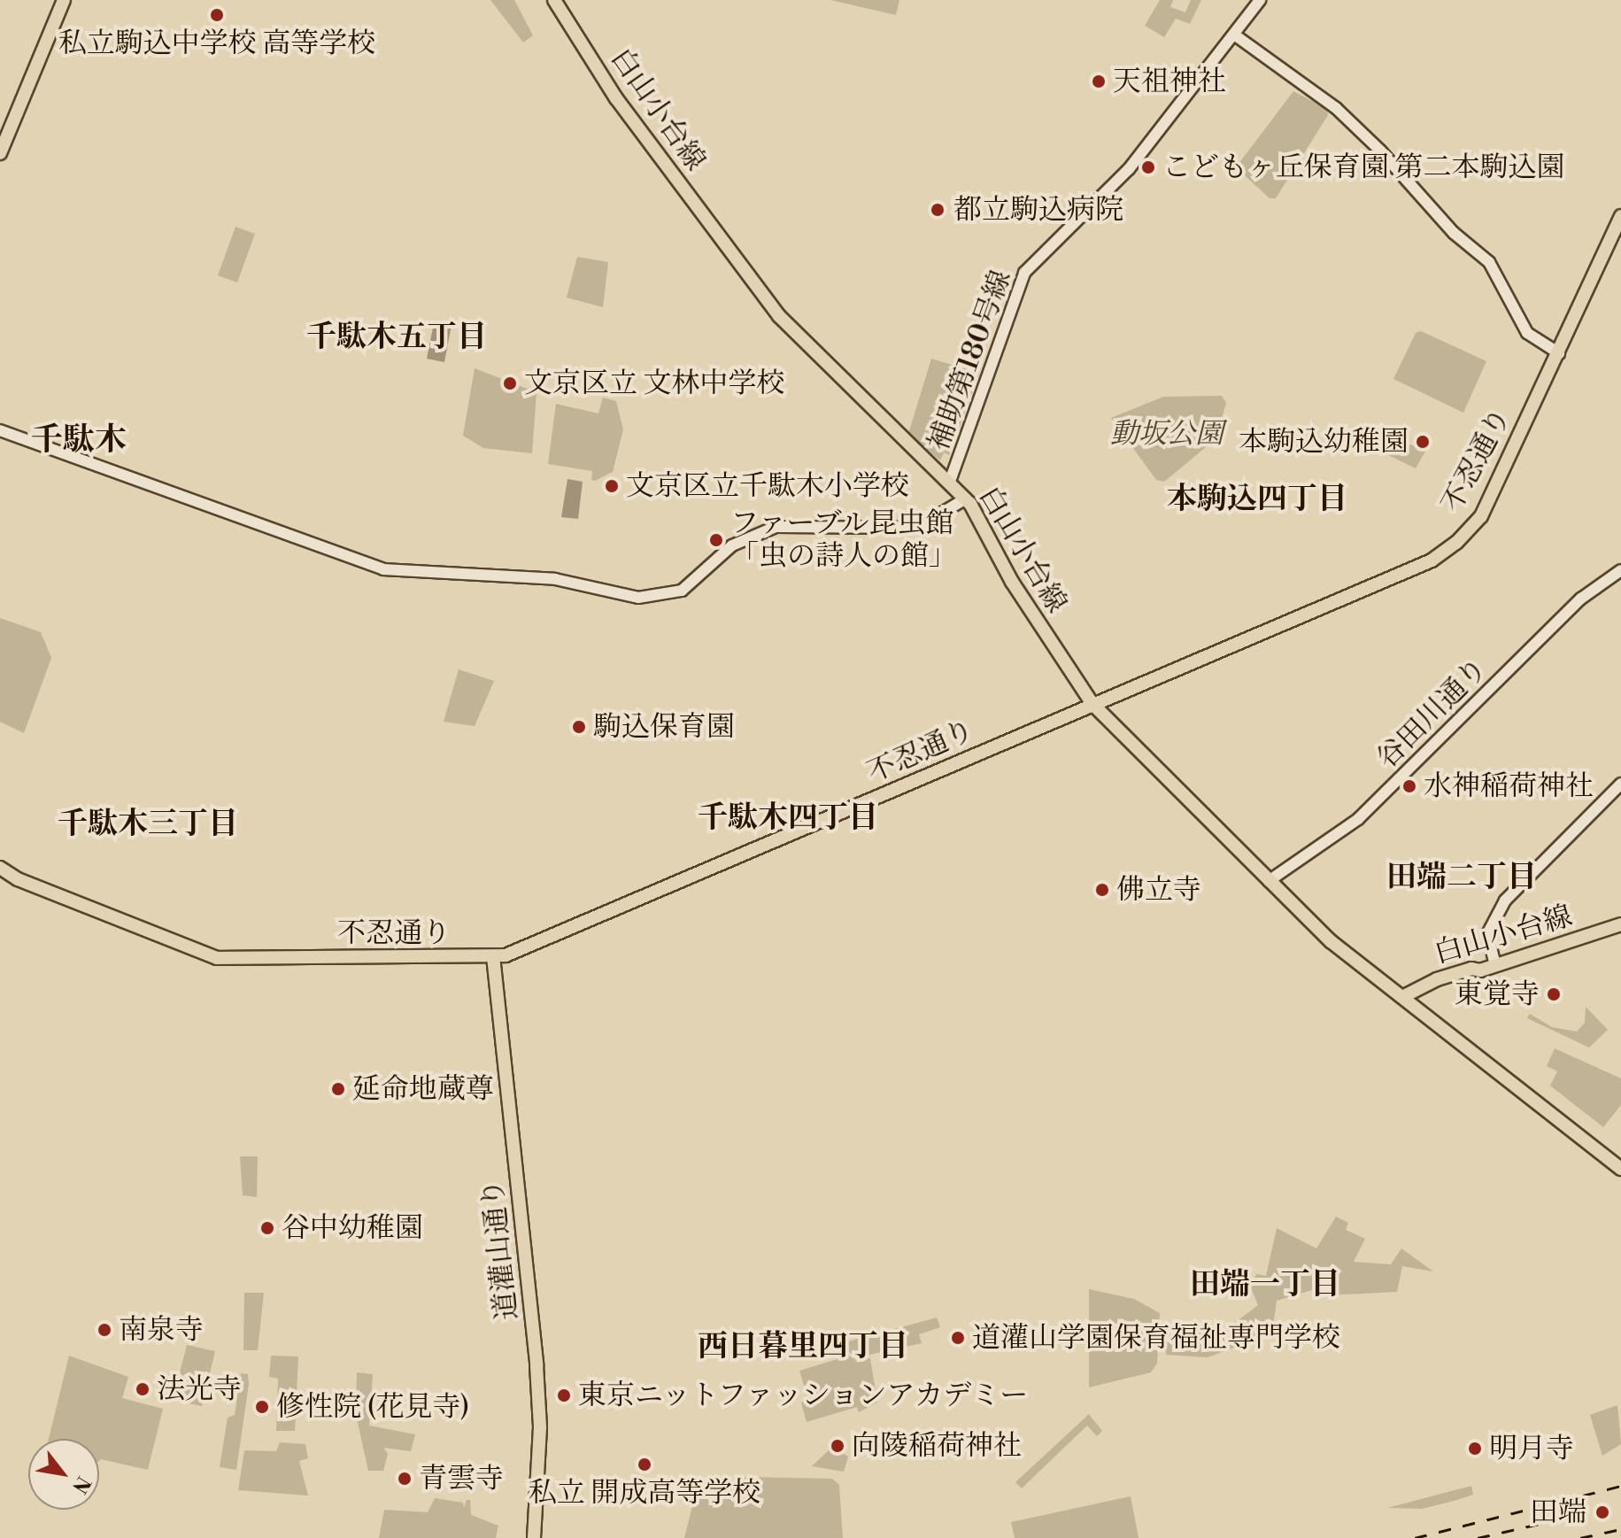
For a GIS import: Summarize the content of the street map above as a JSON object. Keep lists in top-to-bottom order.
{
  "streets": {
    "main road": ["白山小台線", "不忍通り", "道灌山通り"],
    "street": ["補助第180号線", "谷田川通り"]
  },
  "crossings": [
    ["白山小台線", "補助第180号線"],
    ["白山小台線", "不忍通り"],
    ["白山小台線", "谷田川通り"],
    ["不忍通り", "道灌山通り"]
  ],
  "districts": [
    "千駄木五丁目",
    "千駄木",
    "本駒込四丁目",
    "千駄木四丁目",
    "千駄木三丁目",
    "田端二丁目",
    "田端一丁目",
    "西日暮里四丁目"
  ],
  "parks": ["動坂公園"],
  "places": [
    "私立駒込中学校 高等学校",
    "天祖神社",
    "こどもヶ丘保育園 第二本駒込園",
    "都立駒込病院",
    "文京区立 文林中学校",
    "本駒込幼稚園",
    "文京区立千駄木小学校",
    "ファーブル昆虫館 「虫の詩人の館」",
    "駒込保育園",
    "水神稲荷神社",
    "佛立寺",
    "東覚寺",
    "延命地蔵尊",
    "谷中幼稚園",
    "南泉寺",
    "道灌山学園保育福祉専門学校",
    "法光寺",
    "東京ニットファッションアカデミー",
    "修性院 (花見寺)",
    "向陵稲荷神社",
    "明月寺",
    "私立 開成高等学校",
    "青雲寺",
    "田端"
  ],
  "north": "bottom right"
}
